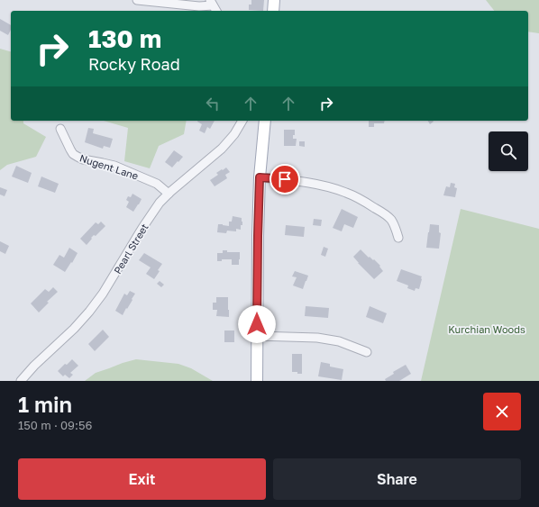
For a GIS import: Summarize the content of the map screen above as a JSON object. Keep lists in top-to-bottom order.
{
  "streets": {
    "street": ["Nugent Lane", "Pearl Street"]
  },
  "crossings": [
    ["Nugent Lane", "Pearl Street"]
  ],
  "parks": ["Kurchian Woods"],
  "page": {
    "turn": ["130 m", "Rocky Road"],
    "heading": ["1 min", "150 m · 09:56"],
    "buttons": ["Exit", "Share"]
  }
}
